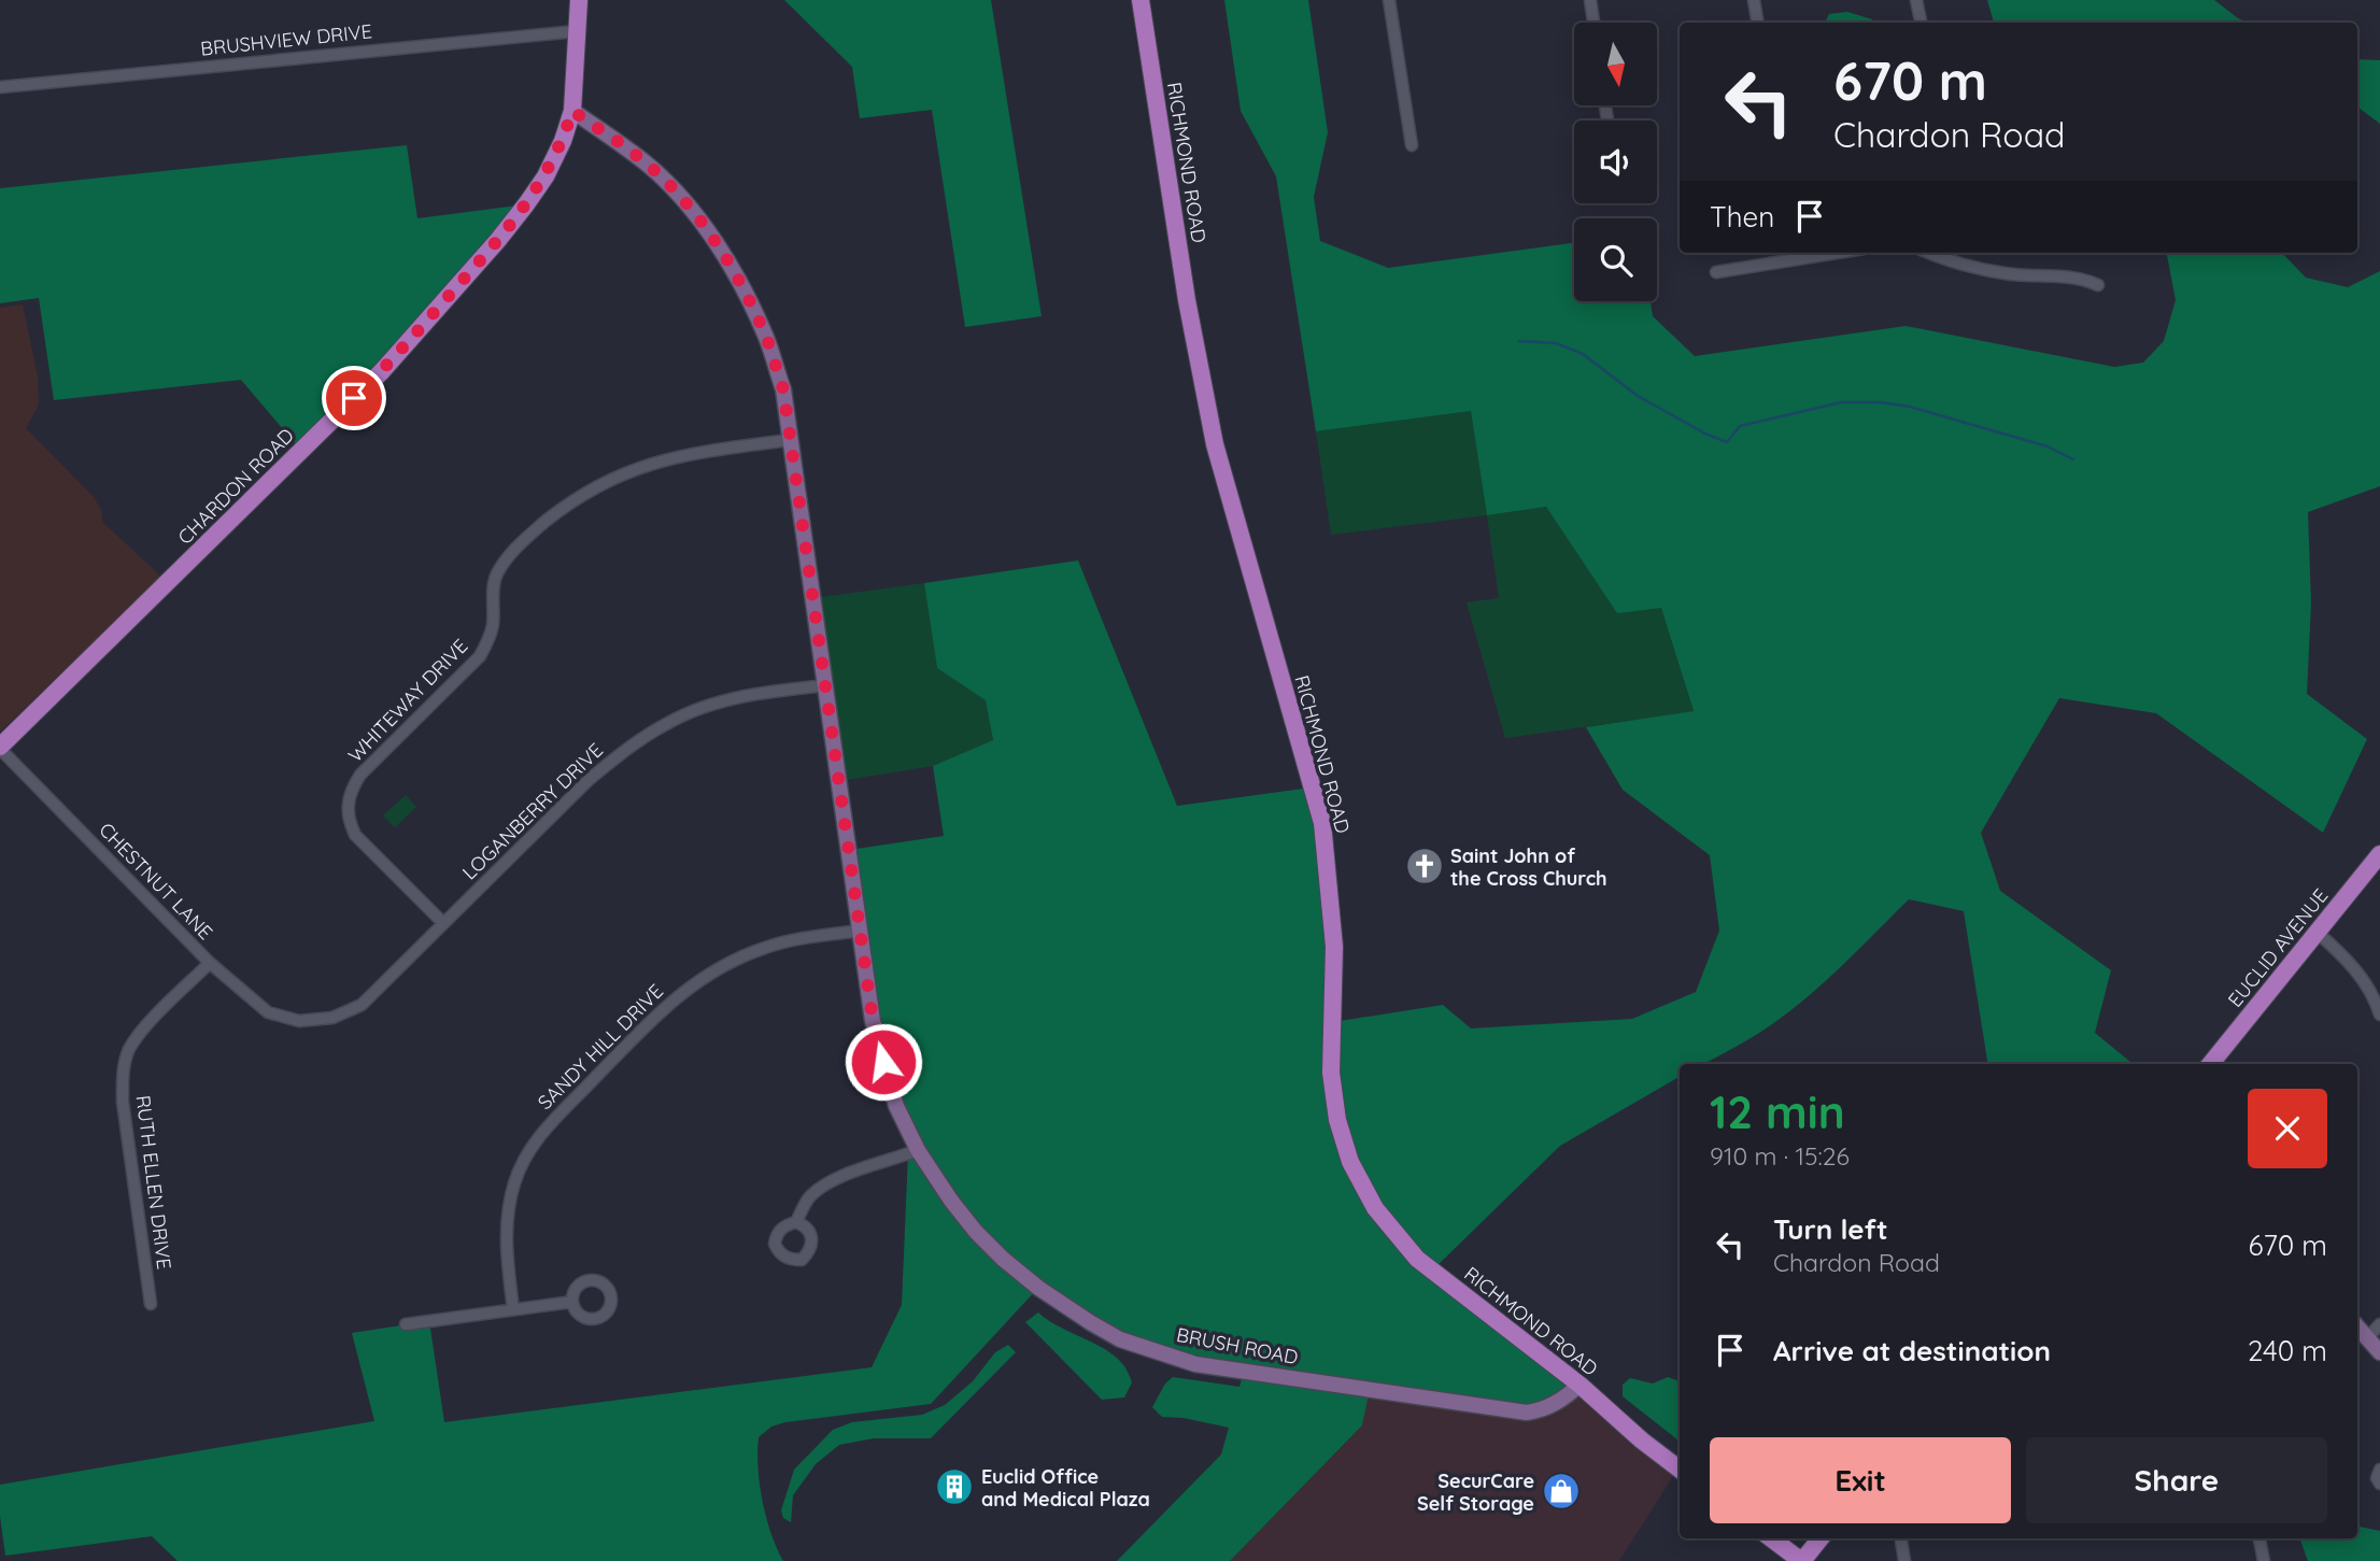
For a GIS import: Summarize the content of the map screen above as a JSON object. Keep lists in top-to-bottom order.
{
  "streets": {
    "main road": ["RICHMOND ROAD", "CHARDON ROAD", "EUCLID AVENUE"],
    "street": [
      "BRUSHVIEW DRIVE",
      "WHITEWAY DRIVE",
      "LOGANBERRY DRIVE",
      "CHESTNUT LANE",
      "SANDY HILL DRIVE",
      "RUTH ELLEN DRIVE",
      "BRUSH ROAD"
    ]
  },
  "crossings": [
    ["BRUSHVIEW DRIVE", "CHARDON ROAD"],
    ["RICHMOND ROAD", "BRUSH ROAD"],
    ["CHARDON ROAD", "CHESTNUT LANE"],
    ["CHARDON ROAD", "BRUSH ROAD"],
    ["WHITEWAY DRIVE", "LOGANBERRY DRIVE"],
    ["WHITEWAY DRIVE", "BRUSH ROAD"],
    ["LOGANBERRY DRIVE", "CHESTNUT LANE"],
    ["LOGANBERRY DRIVE", "BRUSH ROAD"],
    ["CHESTNUT LANE", "RUTH ELLEN DRIVE"],
    ["SANDY HILL DRIVE", "BRUSH ROAD"]
  ],
  "places": {
    "church": ["Saint John of the Cross Church"],
    "building": ["Euclid Office and Medical Plaza"],
    "shop": ["SecurCare Self Storage"]
  },
  "north": "bottom",
  "page": {
    "turn": ["670 m", "Chardon Road"],
    "then": "Then",
    "heading": ["12 min", "910 m · 15:26"],
    "list": [
      {
        "name": "Turn left",
        "note": "Chardon Road",
        "value": "670 m"
      },
      {
        "name": "Arrive at destination",
        "value": "240 m"
      }
    ],
    "buttons": ["Exit", "Share"]
  }
}
